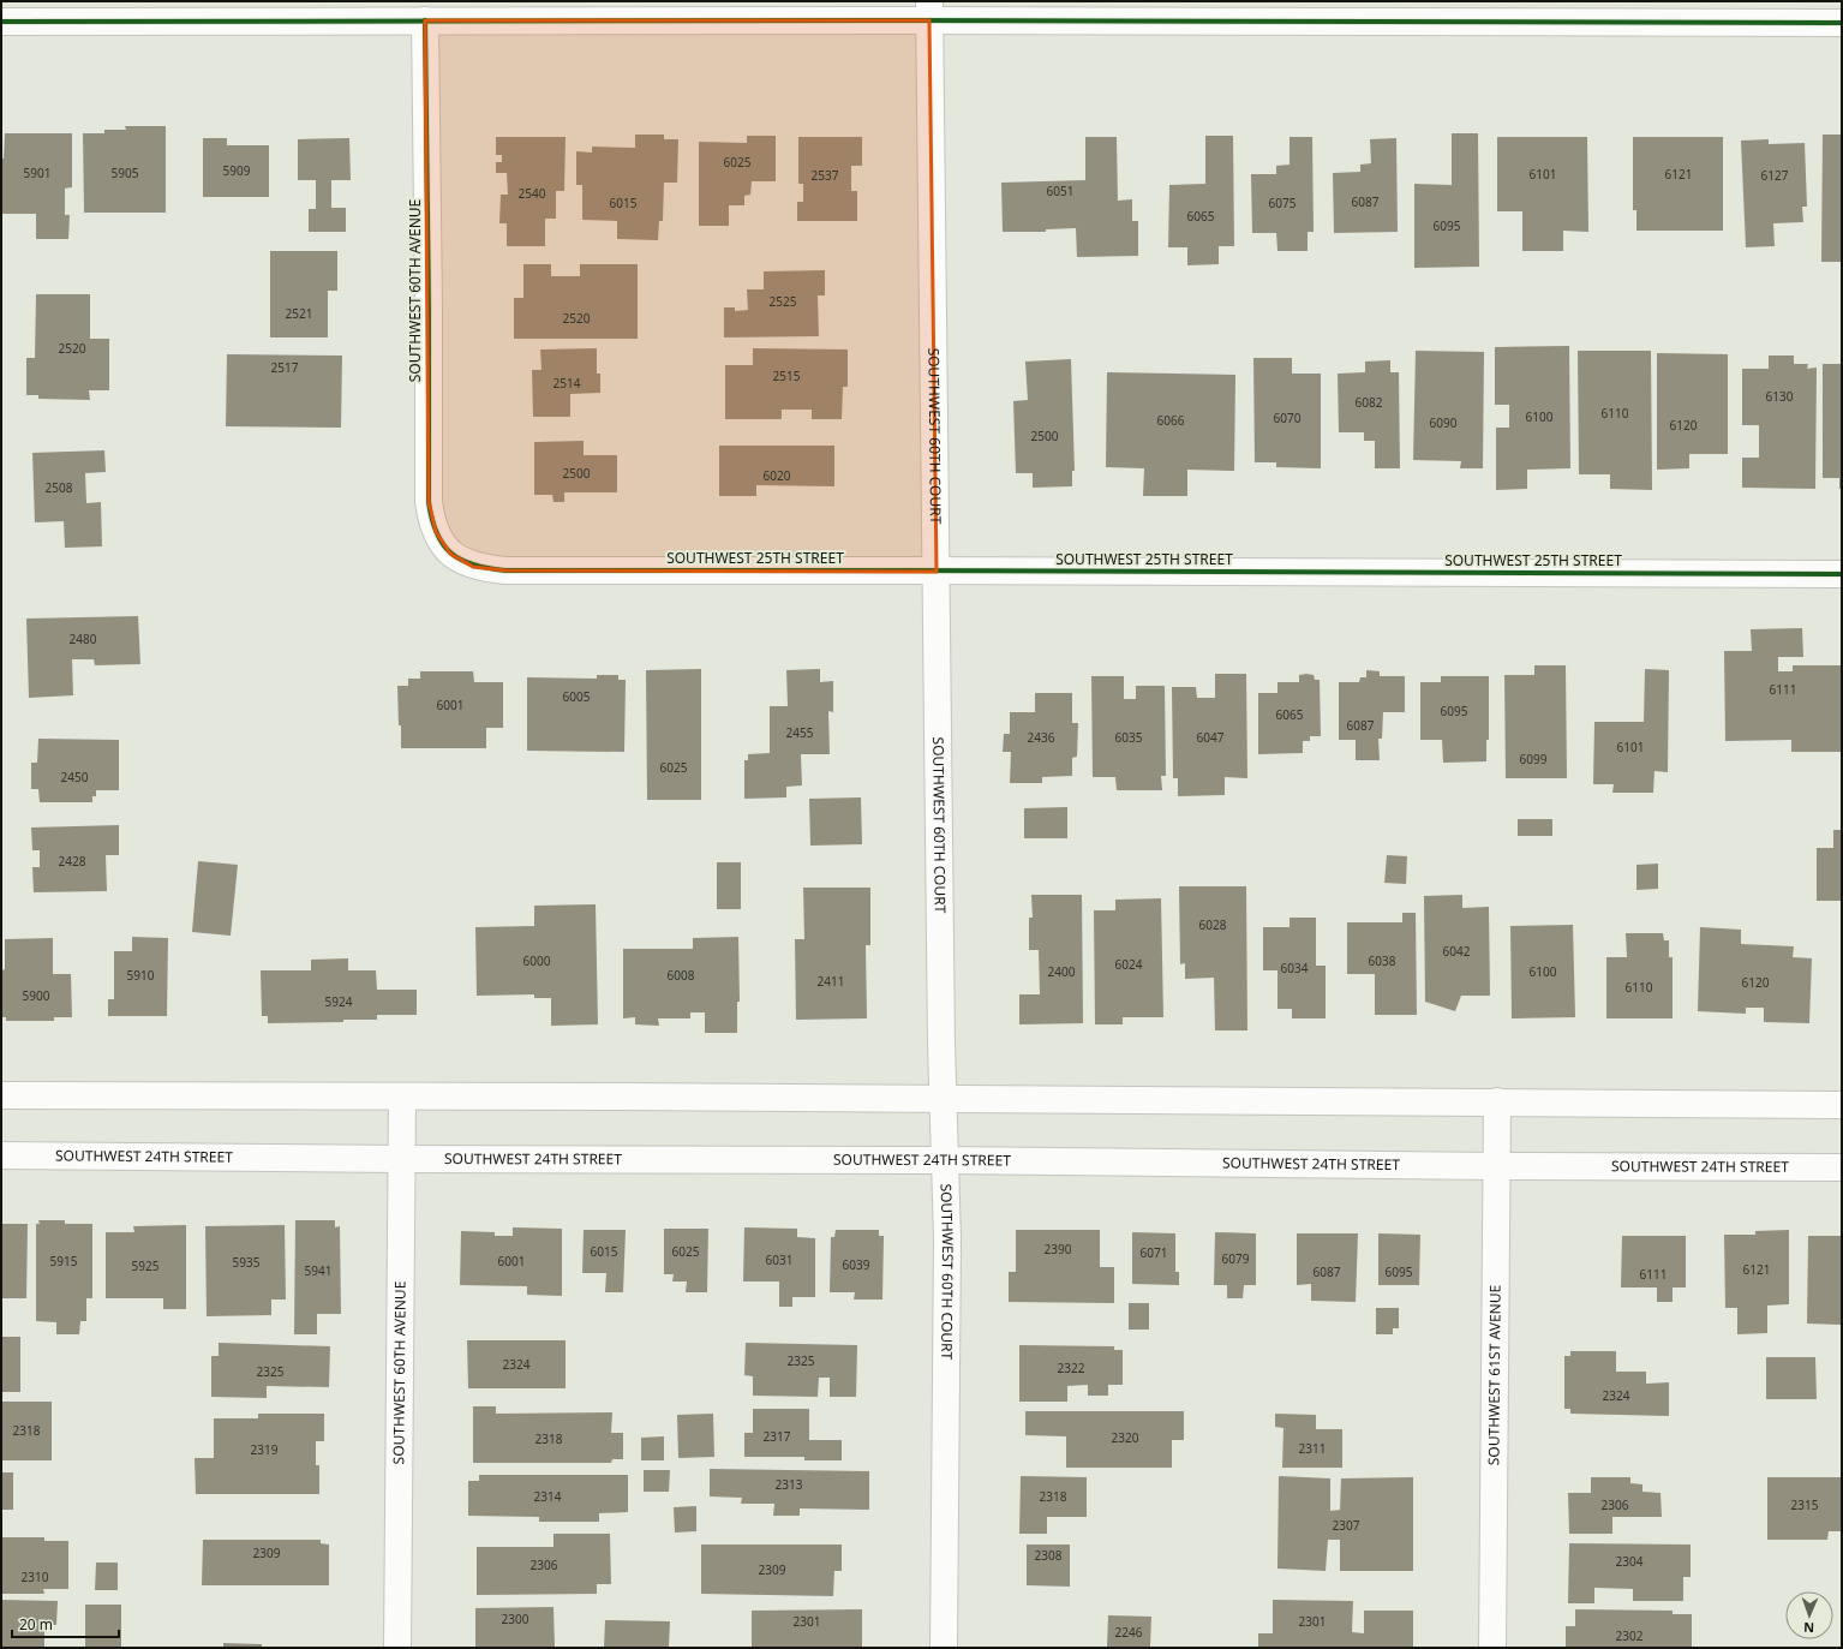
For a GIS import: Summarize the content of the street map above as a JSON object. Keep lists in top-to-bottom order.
{
  "streets": {
    "street": [
      "SOUTHWEST 60TH AVENUE",
      "SOUTHWEST 60TH COURT",
      "SOUTHWEST 25TH STREET",
      "SOUTHWEST 24TH STREET",
      "SOUTHWEST 61ST AVENUE"
    ]
  },
  "crossings": [
    ["SOUTHWEST 60TH AVENUE", "SOUTHWEST 25TH STREET"],
    ["SOUTHWEST 60TH AVENUE", "SOUTHWEST 24TH STREET"],
    ["SOUTHWEST 60TH COURT", "SOUTHWEST 25TH STREET"],
    ["SOUTHWEST 60TH COURT", "SOUTHWEST 24TH STREET"],
    ["SOUTHWEST 24TH STREET", "SOUTHWEST 61ST AVENUE"]
  ],
  "house_numbers": [
    "6025",
    "5909",
    "5901",
    "5905",
    "6101",
    "6121",
    "2537",
    "6127",
    "6051",
    "2540",
    "6087",
    "6015",
    "6075",
    "6065",
    "6095",
    "2525",
    "2521",
    "2520",
    "2520",
    "2517",
    "2515",
    "2514",
    "6130",
    "6082",
    "6110",
    "6100",
    "6070",
    "6066",
    "6090",
    "6120",
    "2500",
    "2500",
    "6020",
    "2508",
    "2480",
    "6111",
    "6005",
    "6001",
    "6095",
    "6065",
    "6087",
    "2455",
    "2436",
    "6035",
    "6047",
    "6101",
    "6099",
    "6025",
    "2450",
    "2428",
    "6028",
    "6042",
    "6000",
    "6038",
    "6024",
    "6034",
    "2400",
    "6100",
    "5910",
    "6008",
    "2411",
    "6120",
    "6110",
    "5900",
    "5924",
    "2390",
    "6015",
    "6025",
    "6071",
    "6079",
    "6031",
    "5915",
    "6001",
    "5935",
    "6039",
    "5925",
    "6121",
    "5941",
    "6087",
    "6095",
    "6111",
    "2325",
    "2324",
    "2322",
    "2325",
    "2324",
    "2318",
    "2317",
    "2320",
    "2318",
    "2311",
    "2319",
    "2313",
    "2314",
    "2318",
    "2306",
    "2315",
    "2307",
    "2309",
    "2308",
    "2304",
    "2306",
    "2309",
    "2310",
    "2300",
    "2301",
    "2301",
    "2246",
    "2302"
  ],
  "scale_bar": "20 m",
  "north": "bottom"
}
